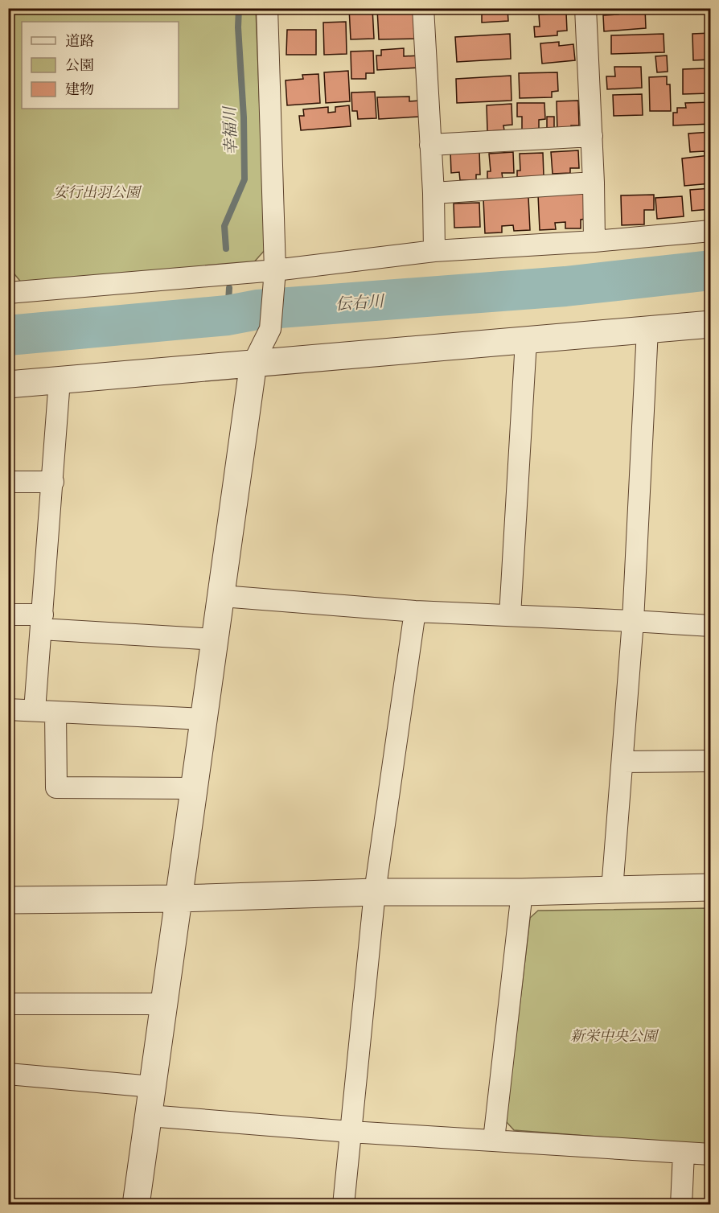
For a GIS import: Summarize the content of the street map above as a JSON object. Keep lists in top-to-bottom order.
{
  "water": ["幸福川", "伝右川"],
  "parks": ["安行出羽公園", "新栄中央公園"],
  "legend": ["道路", "公園", "建物"]
}
